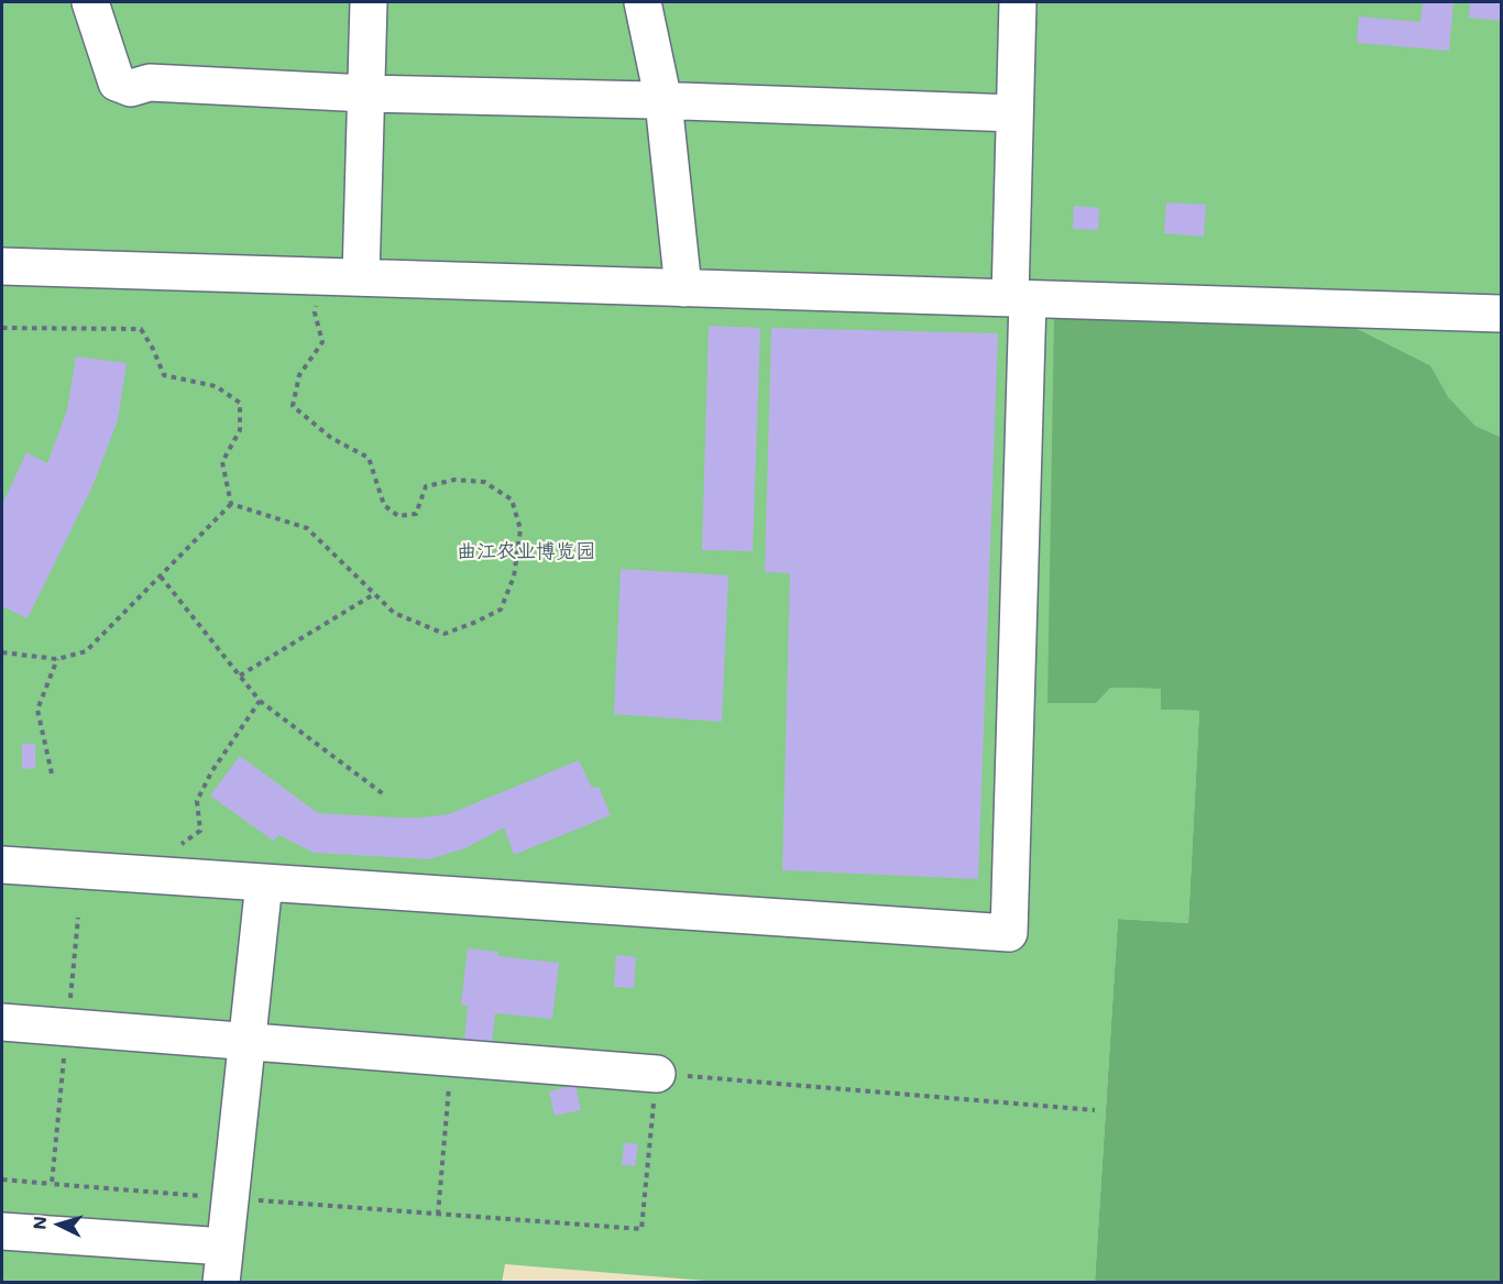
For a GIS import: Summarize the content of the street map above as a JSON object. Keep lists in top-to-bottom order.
{
  "parks": ["曲江农业博览园"],
  "north": "left"
}
